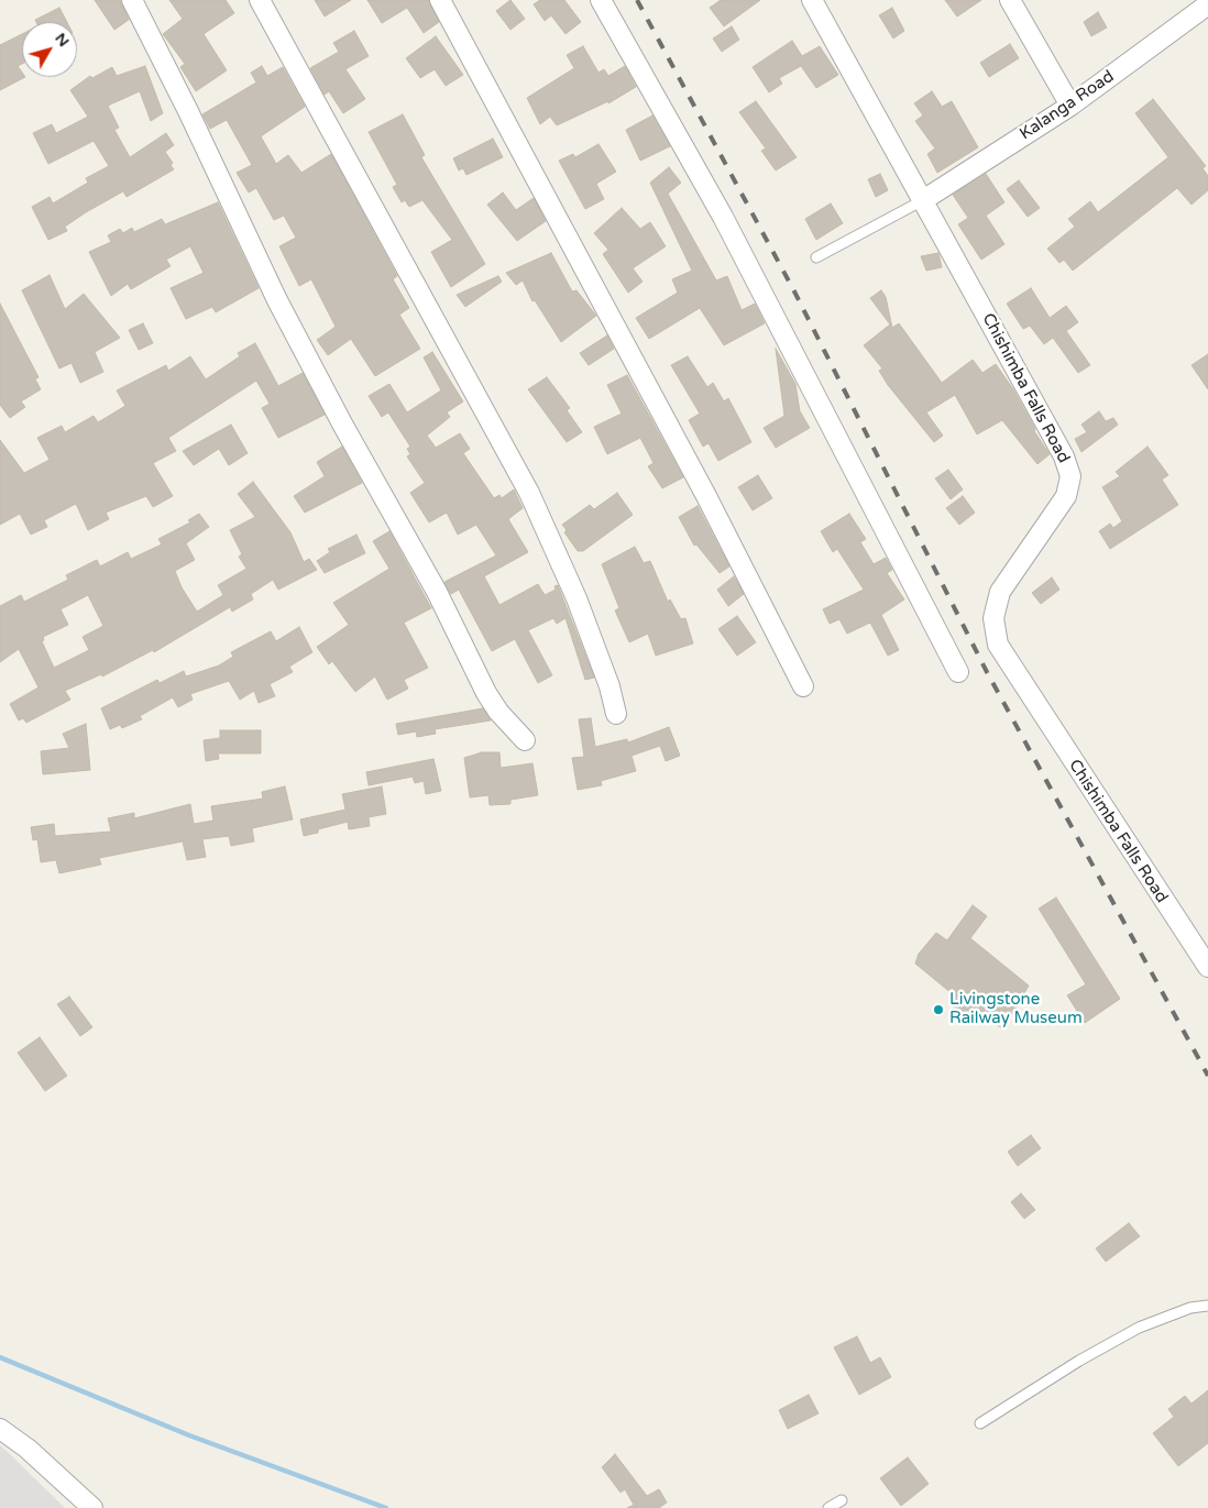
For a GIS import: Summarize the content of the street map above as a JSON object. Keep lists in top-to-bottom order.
{
  "streets": {
    "street": ["Kalanga Road", "Chishimba Falls Road"]
  },
  "crossings": [
    ["Kalanga Road", "Chishimba Falls Road"]
  ],
  "places": ["Livingstone Railway Museum"],
  "north": "top right"
}
